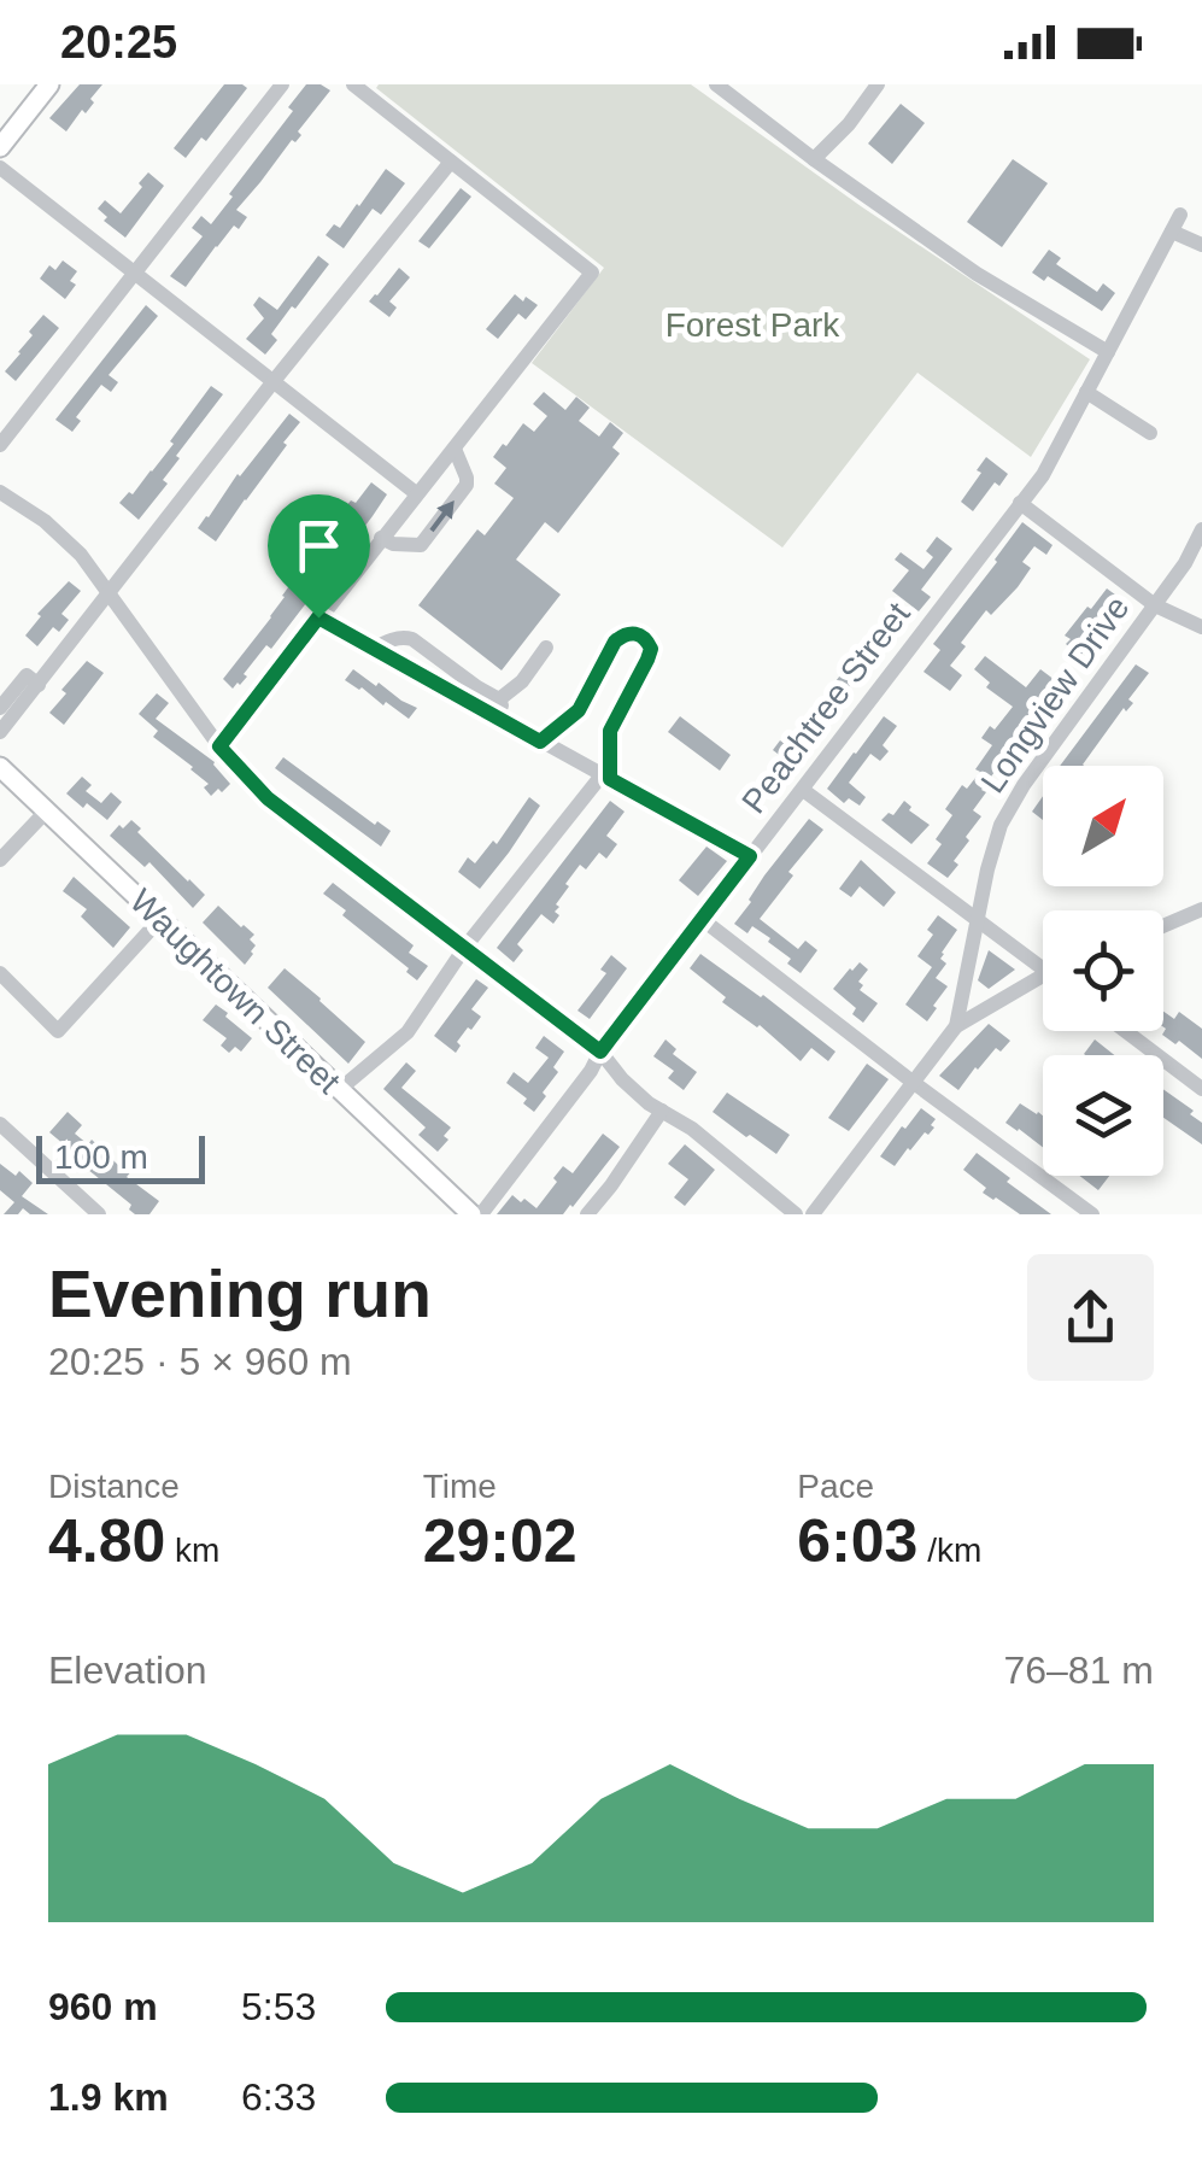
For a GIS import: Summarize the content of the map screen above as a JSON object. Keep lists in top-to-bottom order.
{
  "streets": {
    "main road": ["Waughtown Street"],
    "street": ["Longview Drive", "Peachtree Street"]
  },
  "parks": ["Forest Park"],
  "scale_bar": "100 m",
  "north": "top right",
  "page": {
    "status": "20:25",
    "scale": "100 m",
    "heading": ["Evening run", "20:25 · 5 × 960 m"],
    "stats": [
      ["Distance", "4.80 km"],
      ["Time", "29:02"],
      ["Pace", "6:03 /km"]
    ],
    "chart": ["Elevation", "76–81 m"],
    "list": [
      {
        "name": "960 m",
        "note": "5:53"
      },
      {
        "name": "1.9 km",
        "note": "6:33"
      }
    ]
  }
}
